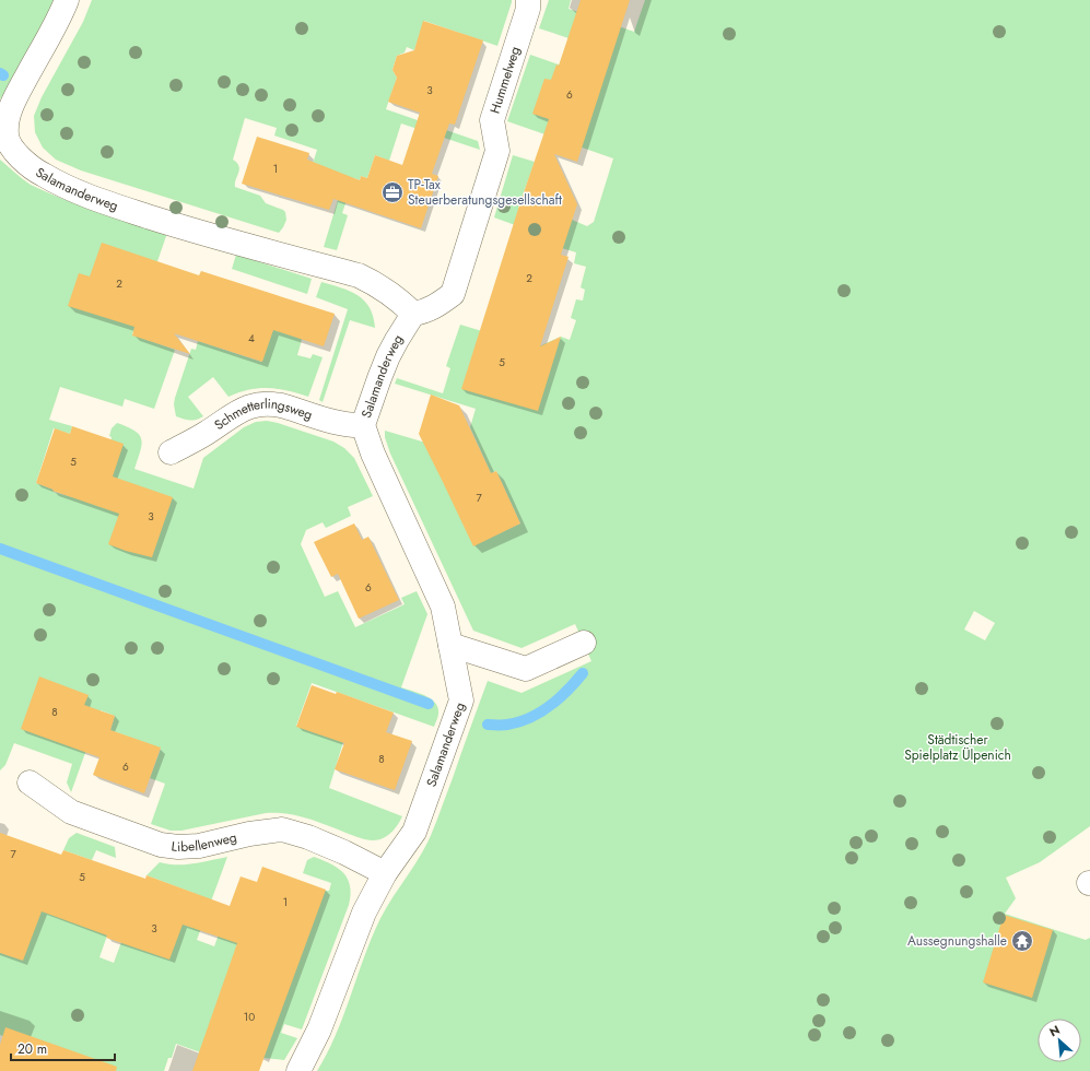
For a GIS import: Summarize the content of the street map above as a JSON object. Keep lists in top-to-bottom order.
{
  "streets": {
    "street": [
      "Hummelweg",
      "Salamanderweg",
      "Schmetterlingsweg",
      "Libellenweg"
    ]
  },
  "crossings": [
    ["Hummelweg", "Salamanderweg"],
    ["Salamanderweg", "Schmetterlingsweg"],
    ["Salamanderweg", "Libellenweg"]
  ],
  "parks": ["Städtischer Spielplatz Ülpenich"],
  "places": {
    "office": ["TP-Tax Steuerberatungsgesellschaft"],
    "temple": ["Aussegnungshalle"]
  },
  "house_numbers": [
    "3",
    "6",
    "1",
    "2",
    "2",
    "4",
    "5",
    "5",
    "7",
    "3",
    "6",
    "8",
    "8",
    "6",
    "7",
    "5",
    "1",
    "3",
    "10"
  ],
  "scale_bar": "20 m",
  "north": "top left"
}
